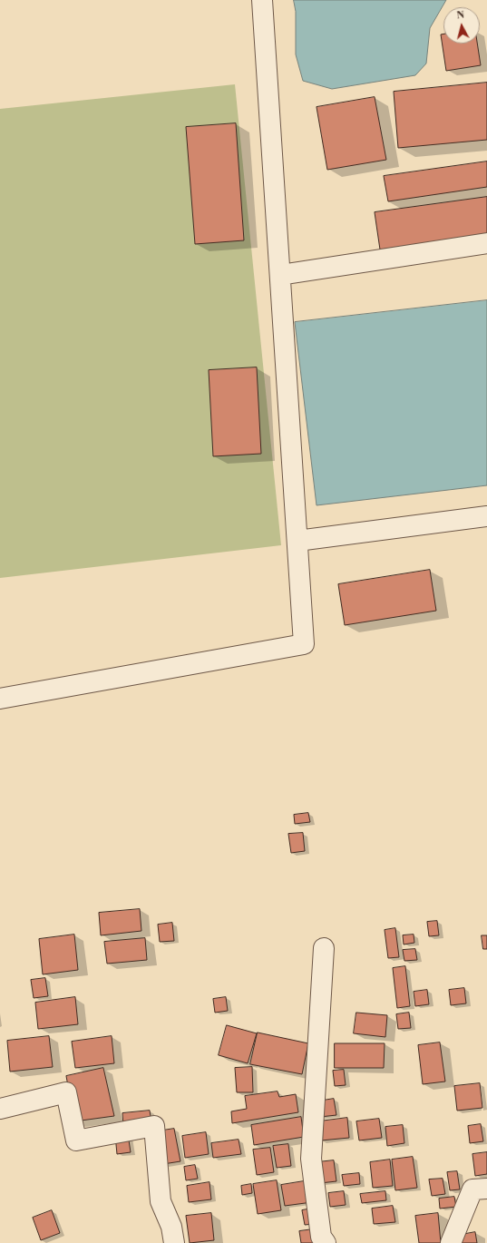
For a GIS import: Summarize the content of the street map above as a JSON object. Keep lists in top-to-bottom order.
{
  "north": "top"
}
